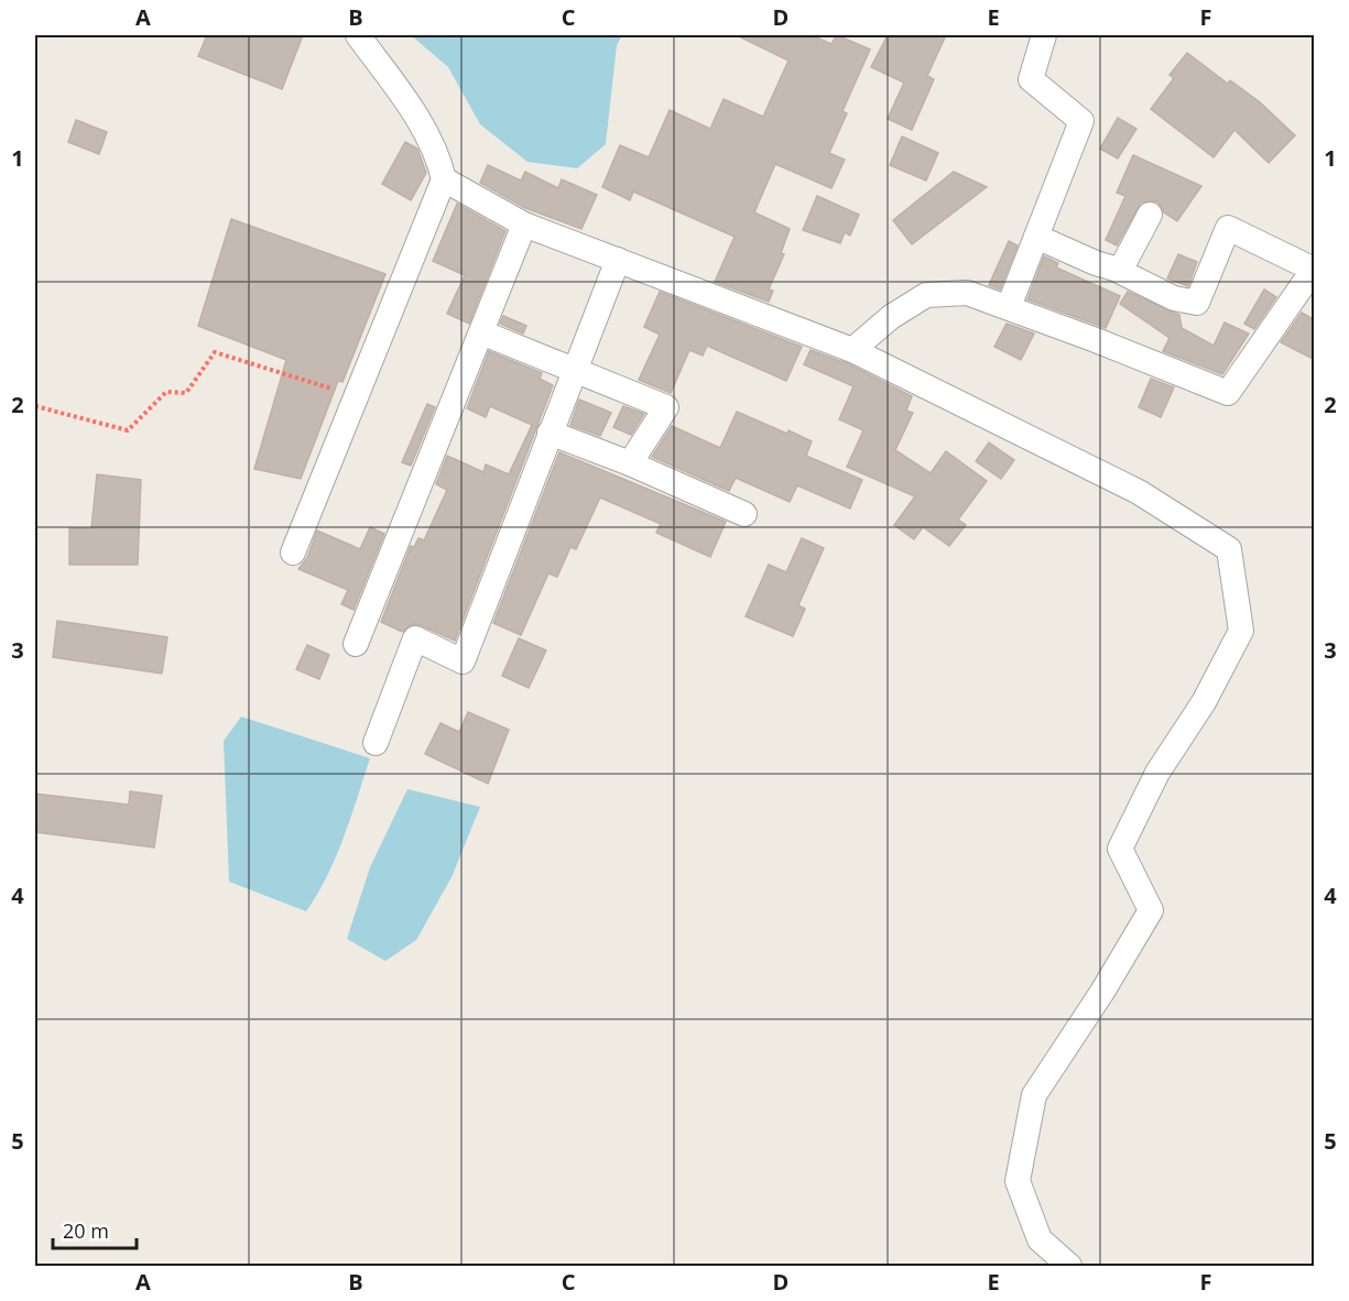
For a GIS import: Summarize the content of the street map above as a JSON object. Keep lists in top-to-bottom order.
{
  "scale_bar": "20 m",
  "grid": {
    "columns": [
      "A",
      "B",
      "C",
      "D",
      "E",
      "F"
    ],
    "rows": [
      "1",
      "2",
      "3",
      "4",
      "5"
    ]
  }
}
